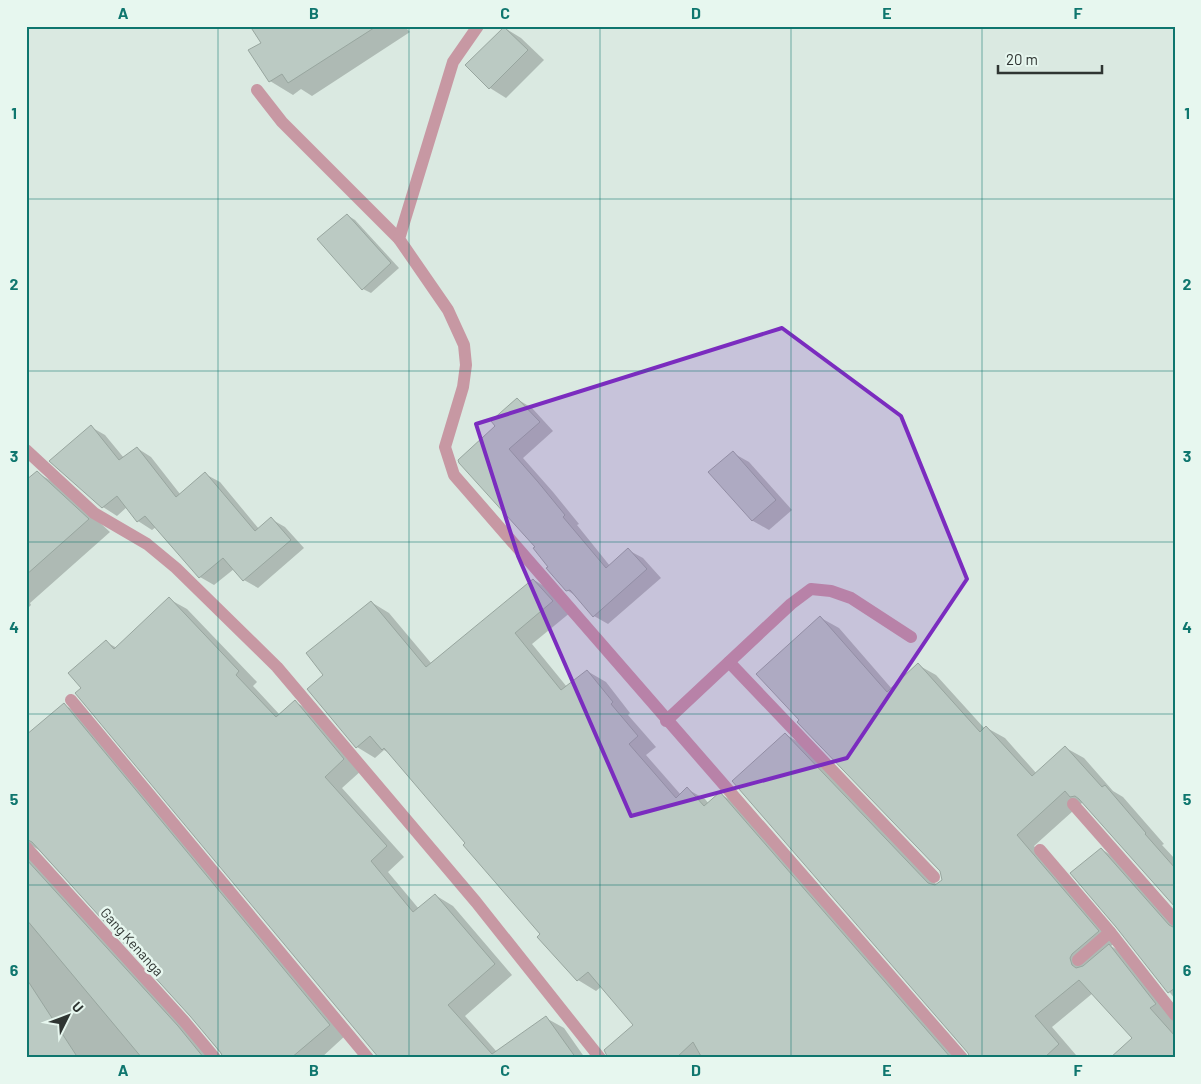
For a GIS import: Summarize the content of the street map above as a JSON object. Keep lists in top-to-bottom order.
{
  "streets": {
    "street": ["Gang Kenanga"]
  },
  "scale_bar": "20 m",
  "north": "top right",
  "grid": {
    "columns": [
      "A",
      "B",
      "C",
      "D",
      "E",
      "F"
    ],
    "rows": [
      "1",
      "2",
      "3",
      "4",
      "5",
      "6"
    ]
  }
}
